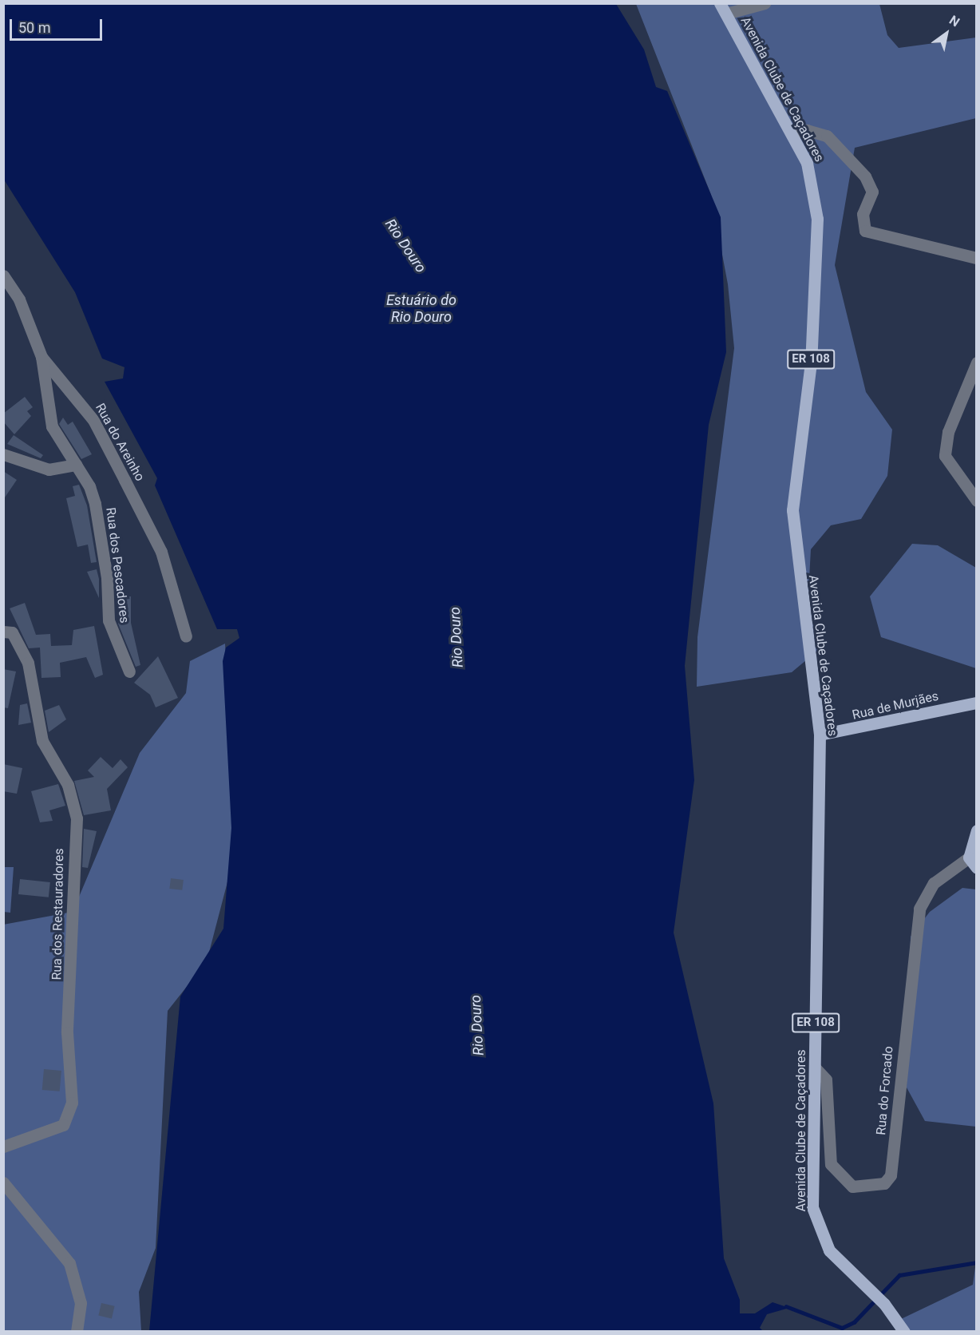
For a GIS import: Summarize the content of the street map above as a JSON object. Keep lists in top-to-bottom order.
{
  "streets": {
    "main road": ["Avenida Clube de Caçadores", "ER 108", "Rua de Murjães"],
    "street": [
      "Rua do Areinho",
      "Rua dos Pescadores",
      "Rua dos Restauradores",
      "Rua do Forcado"
    ]
  },
  "crossings": [
    ["Avenida Clube de Caçadores", "Rua de Murjães"],
    ["Avenida Clube de Caçadores", "Rua do Forcado"],
    ["Rua do Areinho", "Rua dos Pescadores"]
  ],
  "water": ["Rio Douro", "Estuário do Rio Douro"],
  "scale_bar": "50 m",
  "north": "top right"
}
